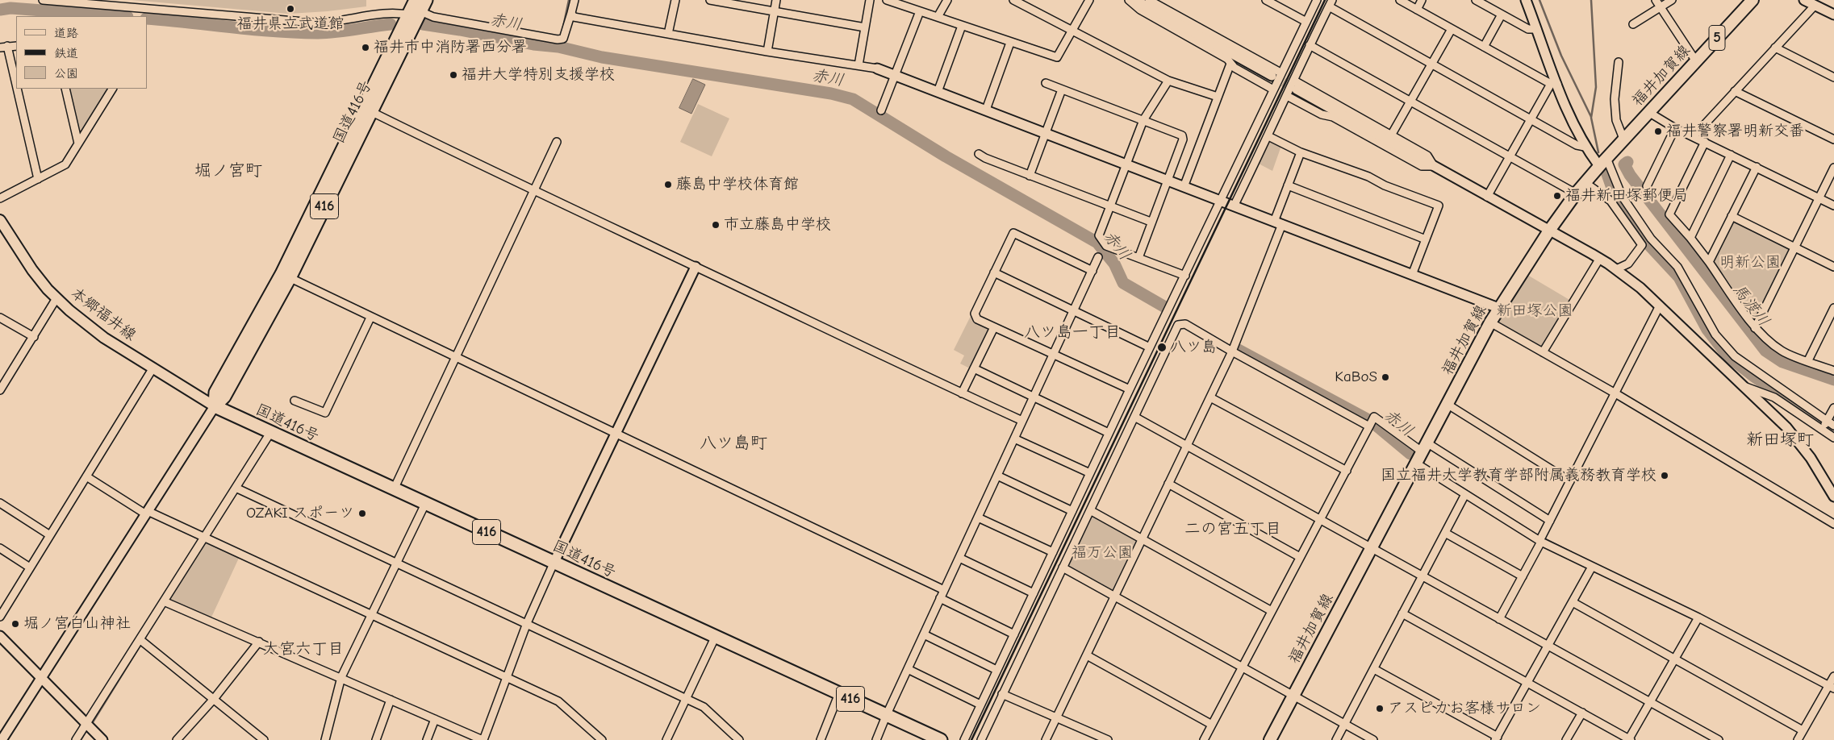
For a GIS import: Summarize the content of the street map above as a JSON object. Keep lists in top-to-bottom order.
{
  "streets": {
    "highway": ["国道416号", "416"],
    "main road": ["5", "福井加賀線", "本郷福井線"]
  },
  "crossings": [
    ["国道416号", "本郷福井線"]
  ],
  "districts": [
    "堀ノ宮町",
    "八ツ島一丁目",
    "新田塚町",
    "八ツ島町",
    "二の宮五丁目",
    "大宮六丁目"
  ],
  "water": ["赤川", "馬渡川"],
  "parks": ["明新公園", "新田塚公園", "福万公園"],
  "places": [
    "福井県立武道館",
    "福井市中消防署西分署",
    "福井大学特別支援学校",
    "福井警察署明新交番",
    "藤島中学校体育館",
    "福井新田塚郵便局",
    "市立藤島中学校",
    "八ツ島",
    "KaBoS",
    "国立福井大学教育学部附属義務教育学校",
    "OZAKI スポーツ",
    "堀ノ宮白山神社",
    "アスピカお客様サロン"
  ],
  "legend": ["道路", "鉄道", "公園"]
}
